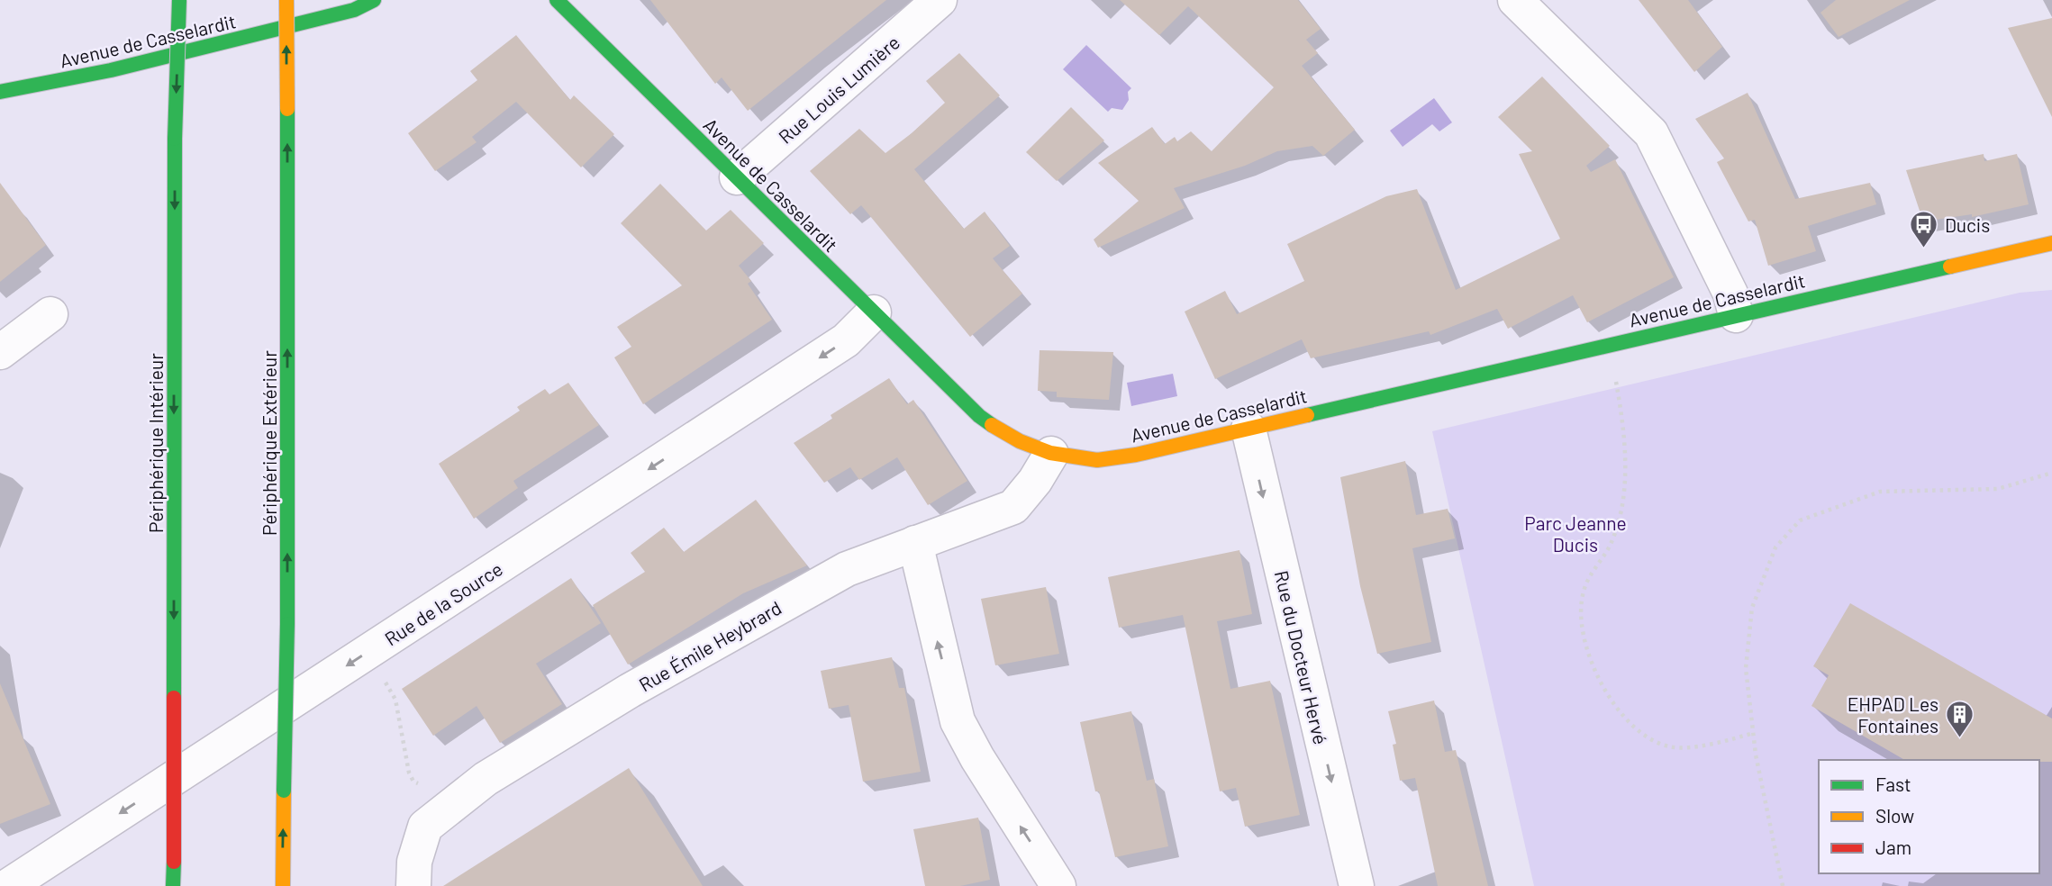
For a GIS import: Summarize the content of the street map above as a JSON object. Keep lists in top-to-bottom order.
{
  "streets": {
    "main road": ["Avenue de Casselardit", "Périphérique Intérieur", "Périphérique Extérieur"],
    "street": [
      "Rue Louis Lumière",
      "Rue de la Source",
      "Rue Émile Heybrard",
      "Rue du Docteur Hervé"
    ]
  },
  "crossings": [
    ["Avenue de Casselardit", "Rue Louis Lumière"],
    ["Avenue de Casselardit", "Rue de la Source"],
    ["Avenue de Casselardit", "Rue Émile Heybrard"],
    ["Avenue de Casselardit", "Rue du Docteur Hervé"]
  ],
  "one_way": [
    "Périphérique Intérieur",
    "Périphérique Extérieur",
    "Rue de la Source",
    "Rue du Docteur Hervé"
  ],
  "parks": ["Parc Jeanne Ducis"],
  "places": {
    "bus stop": ["Ducis"],
    "building": ["EHPAD Les Fontaines"]
  },
  "legend": ["Fast", "Slow", "Jam"]
}
